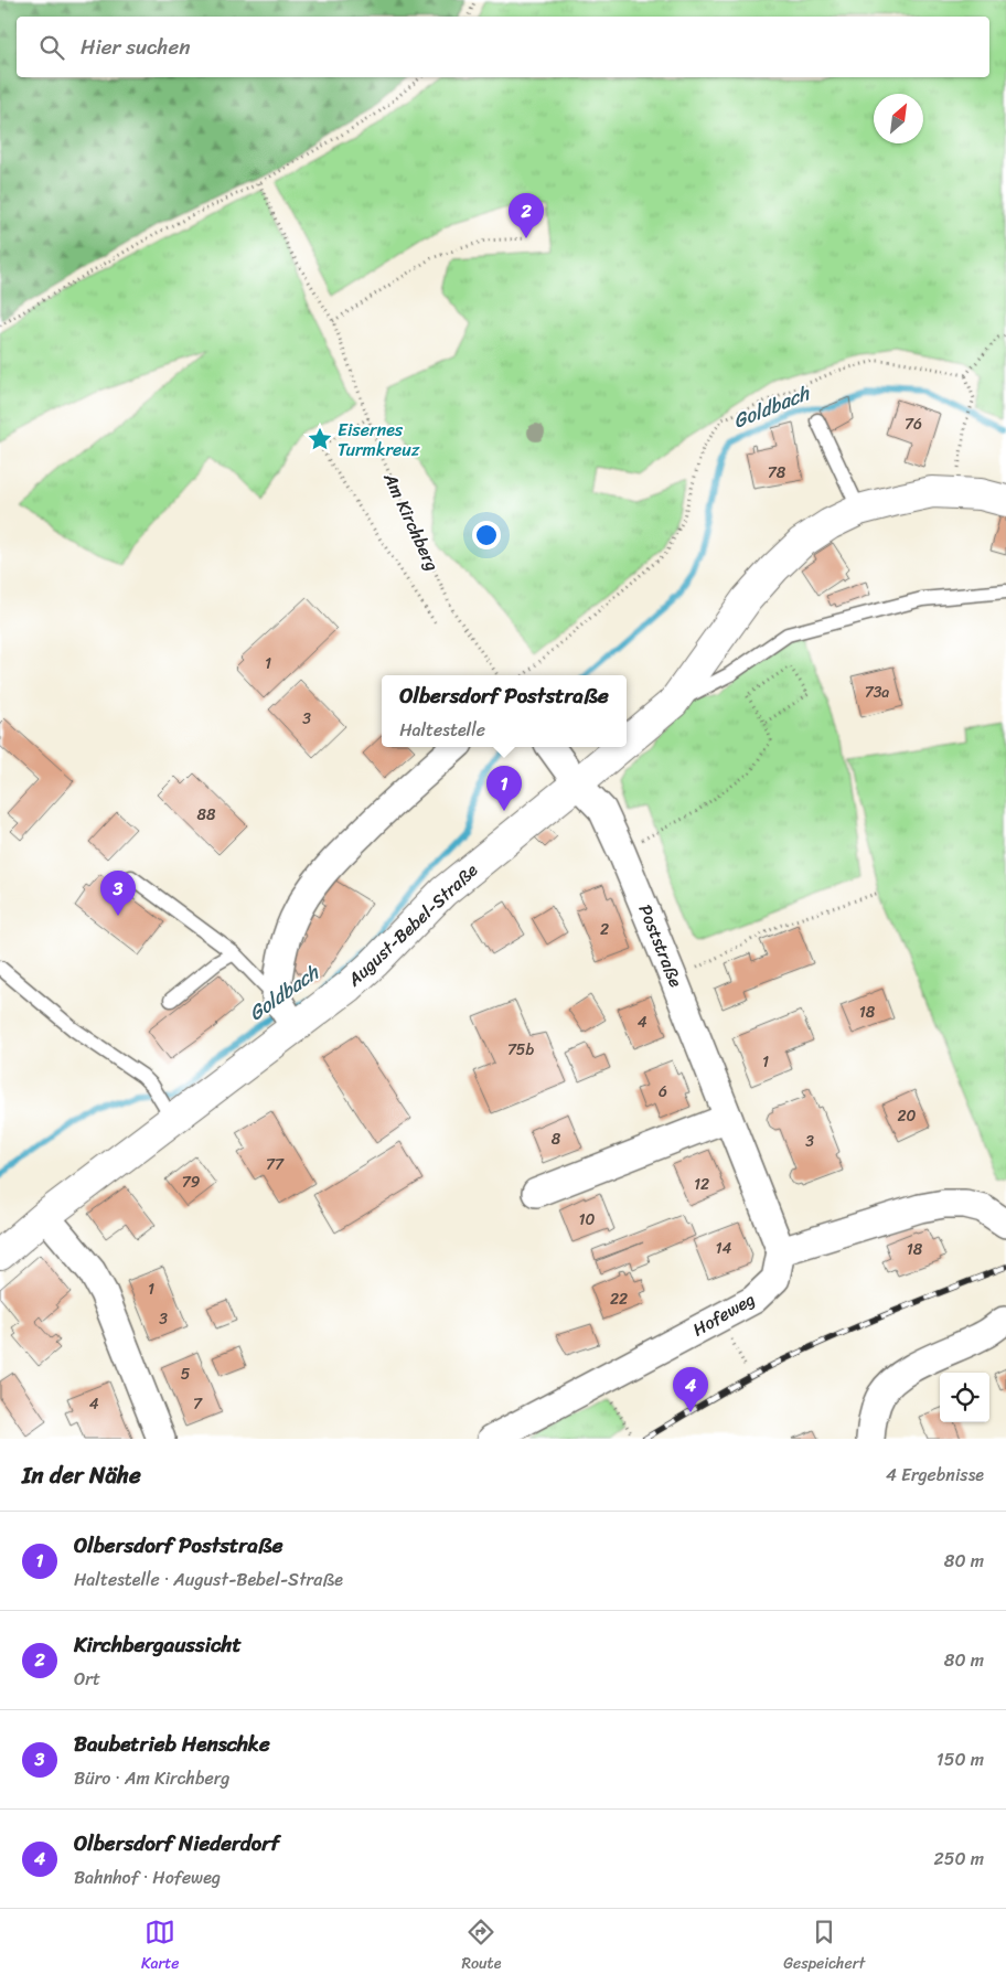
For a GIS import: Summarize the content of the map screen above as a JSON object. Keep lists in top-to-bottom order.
{
  "streets": {
    "street": ["August-Bebel-Straße", "Poststraße", "Hofeweg"],
    "path": ["Am Kirchberg"]
  },
  "crossings": [
    ["August-Bebel-Straße", "Poststraße"],
    ["Poststraße", "Hofeweg"]
  ],
  "water": ["Goldbach"],
  "places": {
    "place": ["Eisernes Turmkreuz"]
  },
  "house_numbers": [
    "76",
    "78",
    "1",
    "73a",
    "3",
    "88",
    "2",
    "18",
    "4",
    "75b",
    "1",
    "6",
    "20",
    "8",
    "3",
    "77",
    "79",
    "12",
    "10",
    "14",
    "18",
    "1",
    "22",
    "3",
    "5",
    "4",
    "7"
  ],
  "north": "top right",
  "page": {
    "search": "Hier suchen",
    "pins": [
      "2",
      "1",
      "3",
      "4"
    ],
    "popup": ["Olbersdorf Poststraße", "Haltestelle"],
    "heading": ["In der Nähe", "4 Ergebnisse"],
    "list": [
      {
        "mark": "1",
        "name": "Olbersdorf Poststraße",
        "note": "Haltestelle · August-Bebel-Straße",
        "value": "80 m"
      },
      {
        "mark": "2",
        "name": "Kirchbergaussicht",
        "note": "Ort",
        "value": "80 m"
      },
      {
        "mark": "3",
        "name": "Baubetrieb Henschke",
        "note": "Büro · Am Kirchberg",
        "value": "150 m"
      },
      {
        "mark": "4",
        "name": "Olbersdorf Niederdorf",
        "note": "Bahnhof · Hofeweg",
        "value": "250 m"
      }
    ],
    "nav": ["Karte", "Route", "Gespeichert"]
  }
}
